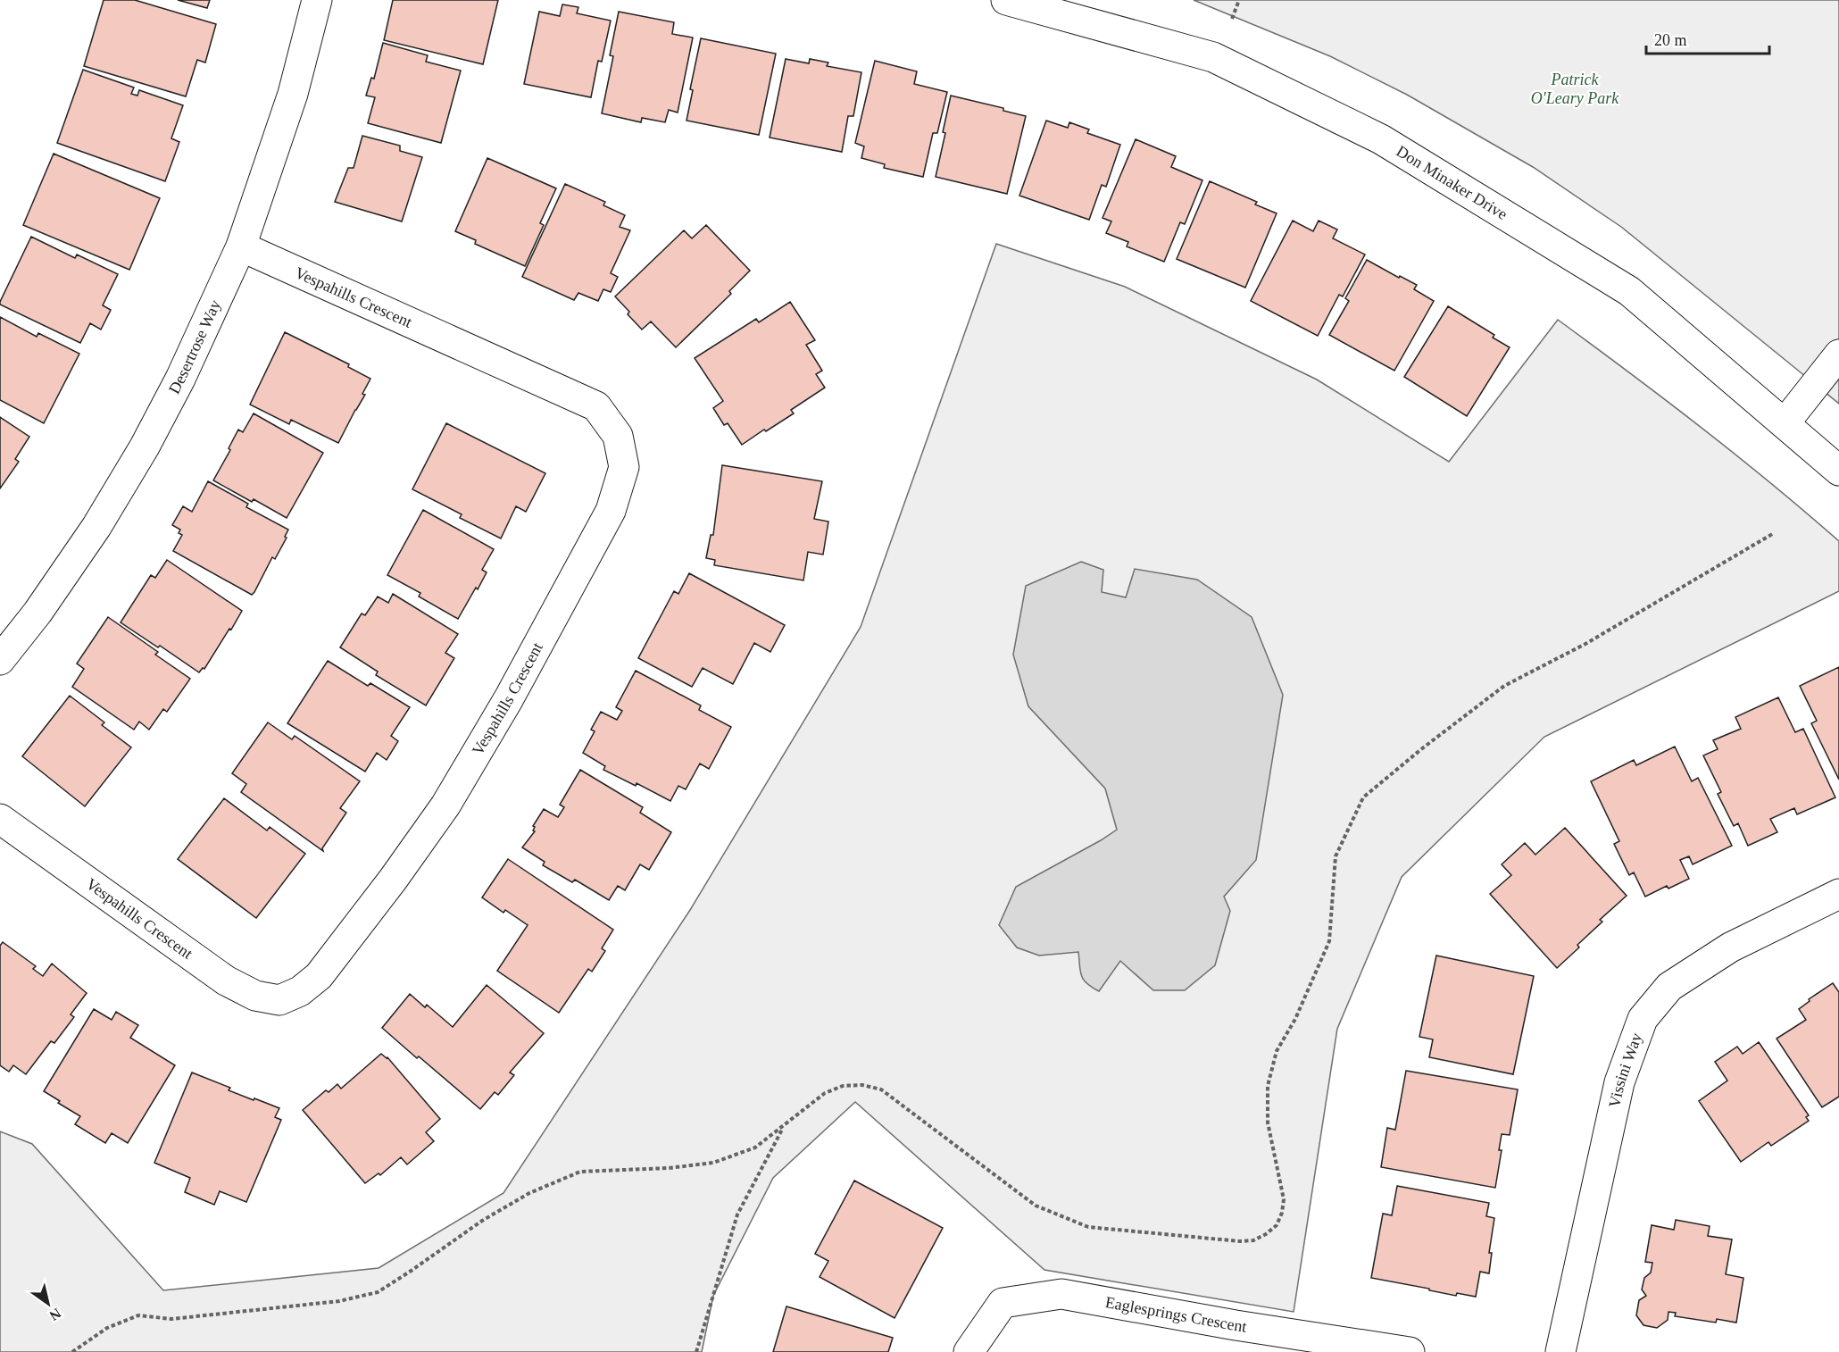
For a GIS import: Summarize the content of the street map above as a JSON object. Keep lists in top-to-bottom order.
{
  "streets": {
    "street": [
      "Don Minaker Drive",
      "Vespahills Crescent",
      "Desertrose Way",
      "Vissini Way",
      "Eaglesprings Crescent"
    ]
  },
  "crossings": [
    ["Vespahills Crescent", "Desertrose Way"]
  ],
  "parks": ["Patrick O'Leary Park"],
  "scale_bar": "20 m",
  "north": "bottom right"
}
